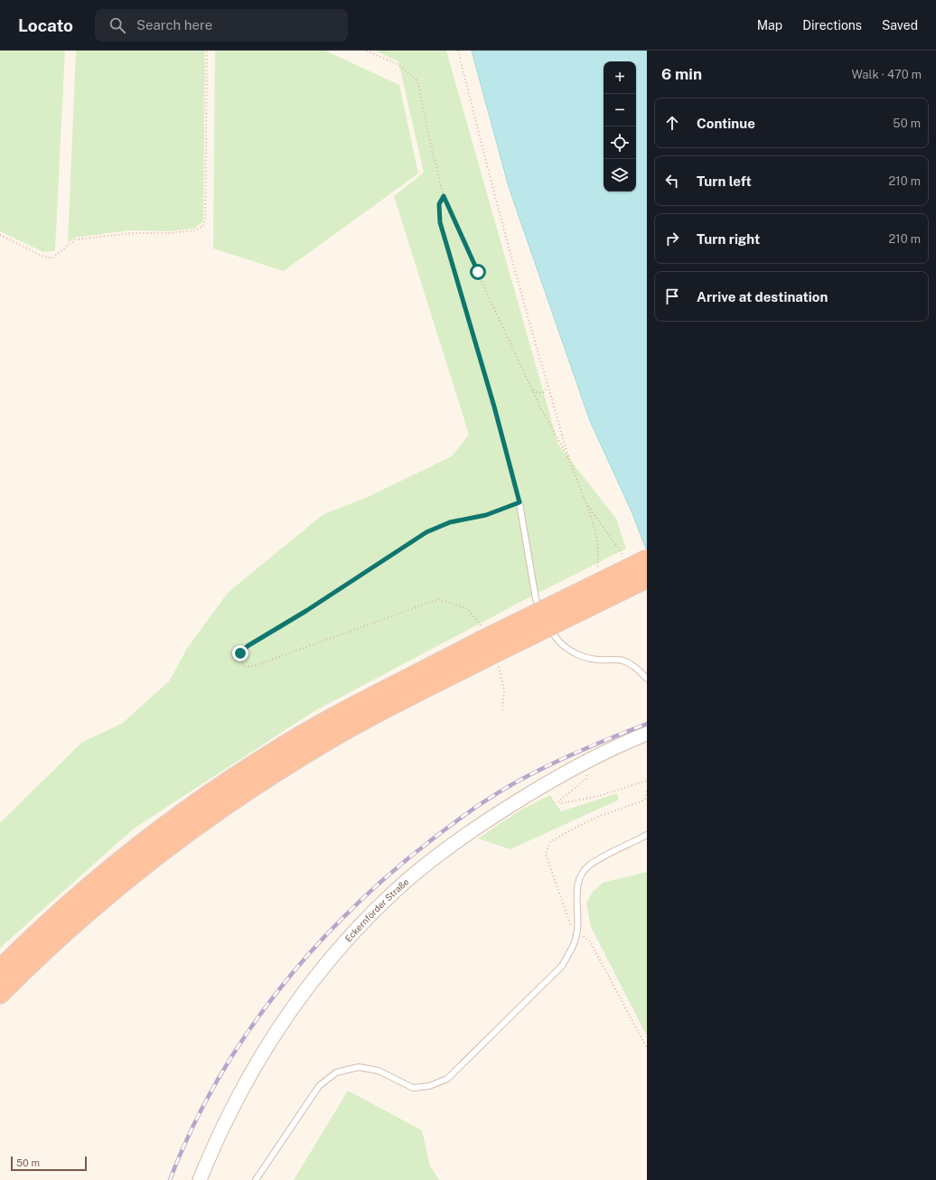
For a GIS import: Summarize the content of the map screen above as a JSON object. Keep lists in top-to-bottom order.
{
  "streets": {
    "street": ["Eckernförder Straße"]
  },
  "scale_bar": "50 m",
  "page": {
    "header": "Locato",
    "search": "Search here",
    "nav": ["Map", "Directions", "Saved"],
    "heading": ["6 min", "Walk · 470 m"],
    "map_buttons": ["+", "−"],
    "list": [
      ["Continue", "50 m"],
      ["Turn left", "210 m"],
      ["Turn right", "210 m"],
      "Arrive at destination"
    ],
    "scale": "50 m"
  }
}
